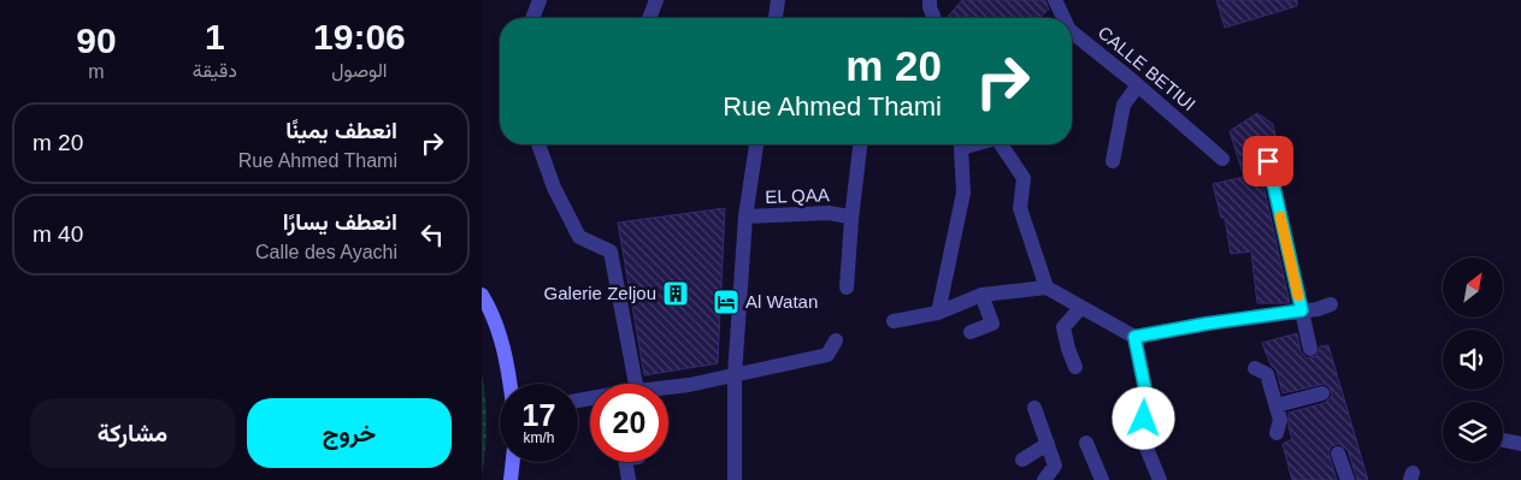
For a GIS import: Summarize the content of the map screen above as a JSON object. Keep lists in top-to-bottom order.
{
  "streets": {
    "street": ["CALLE BETIUI", "EL QAA"]
  },
  "places": {
    "building": ["Galerie Zeljou"],
    "hotel": ["Al Watan"]
  },
  "north": "top right",
  "page": {
    "eta": [
      "19:06",
      "الوصول",
      "1",
      "دقيقة",
      "90",
      "m"
    ],
    "turn": ["20 m", "Rue Ahmed Thami"],
    "list": [
      {
        "name": "انعطف يمينًا",
        "note": "Rue Ahmed Thami",
        "value": "20 m"
      },
      {
        "name": "انعطف يسارًا",
        "note": "Calle des Ayachi",
        "value": "40 m"
      }
    ],
    "speed": "17 km/h",
    "limit": "20",
    "buttons": ["خروج", "مشاركة"]
  }
}
